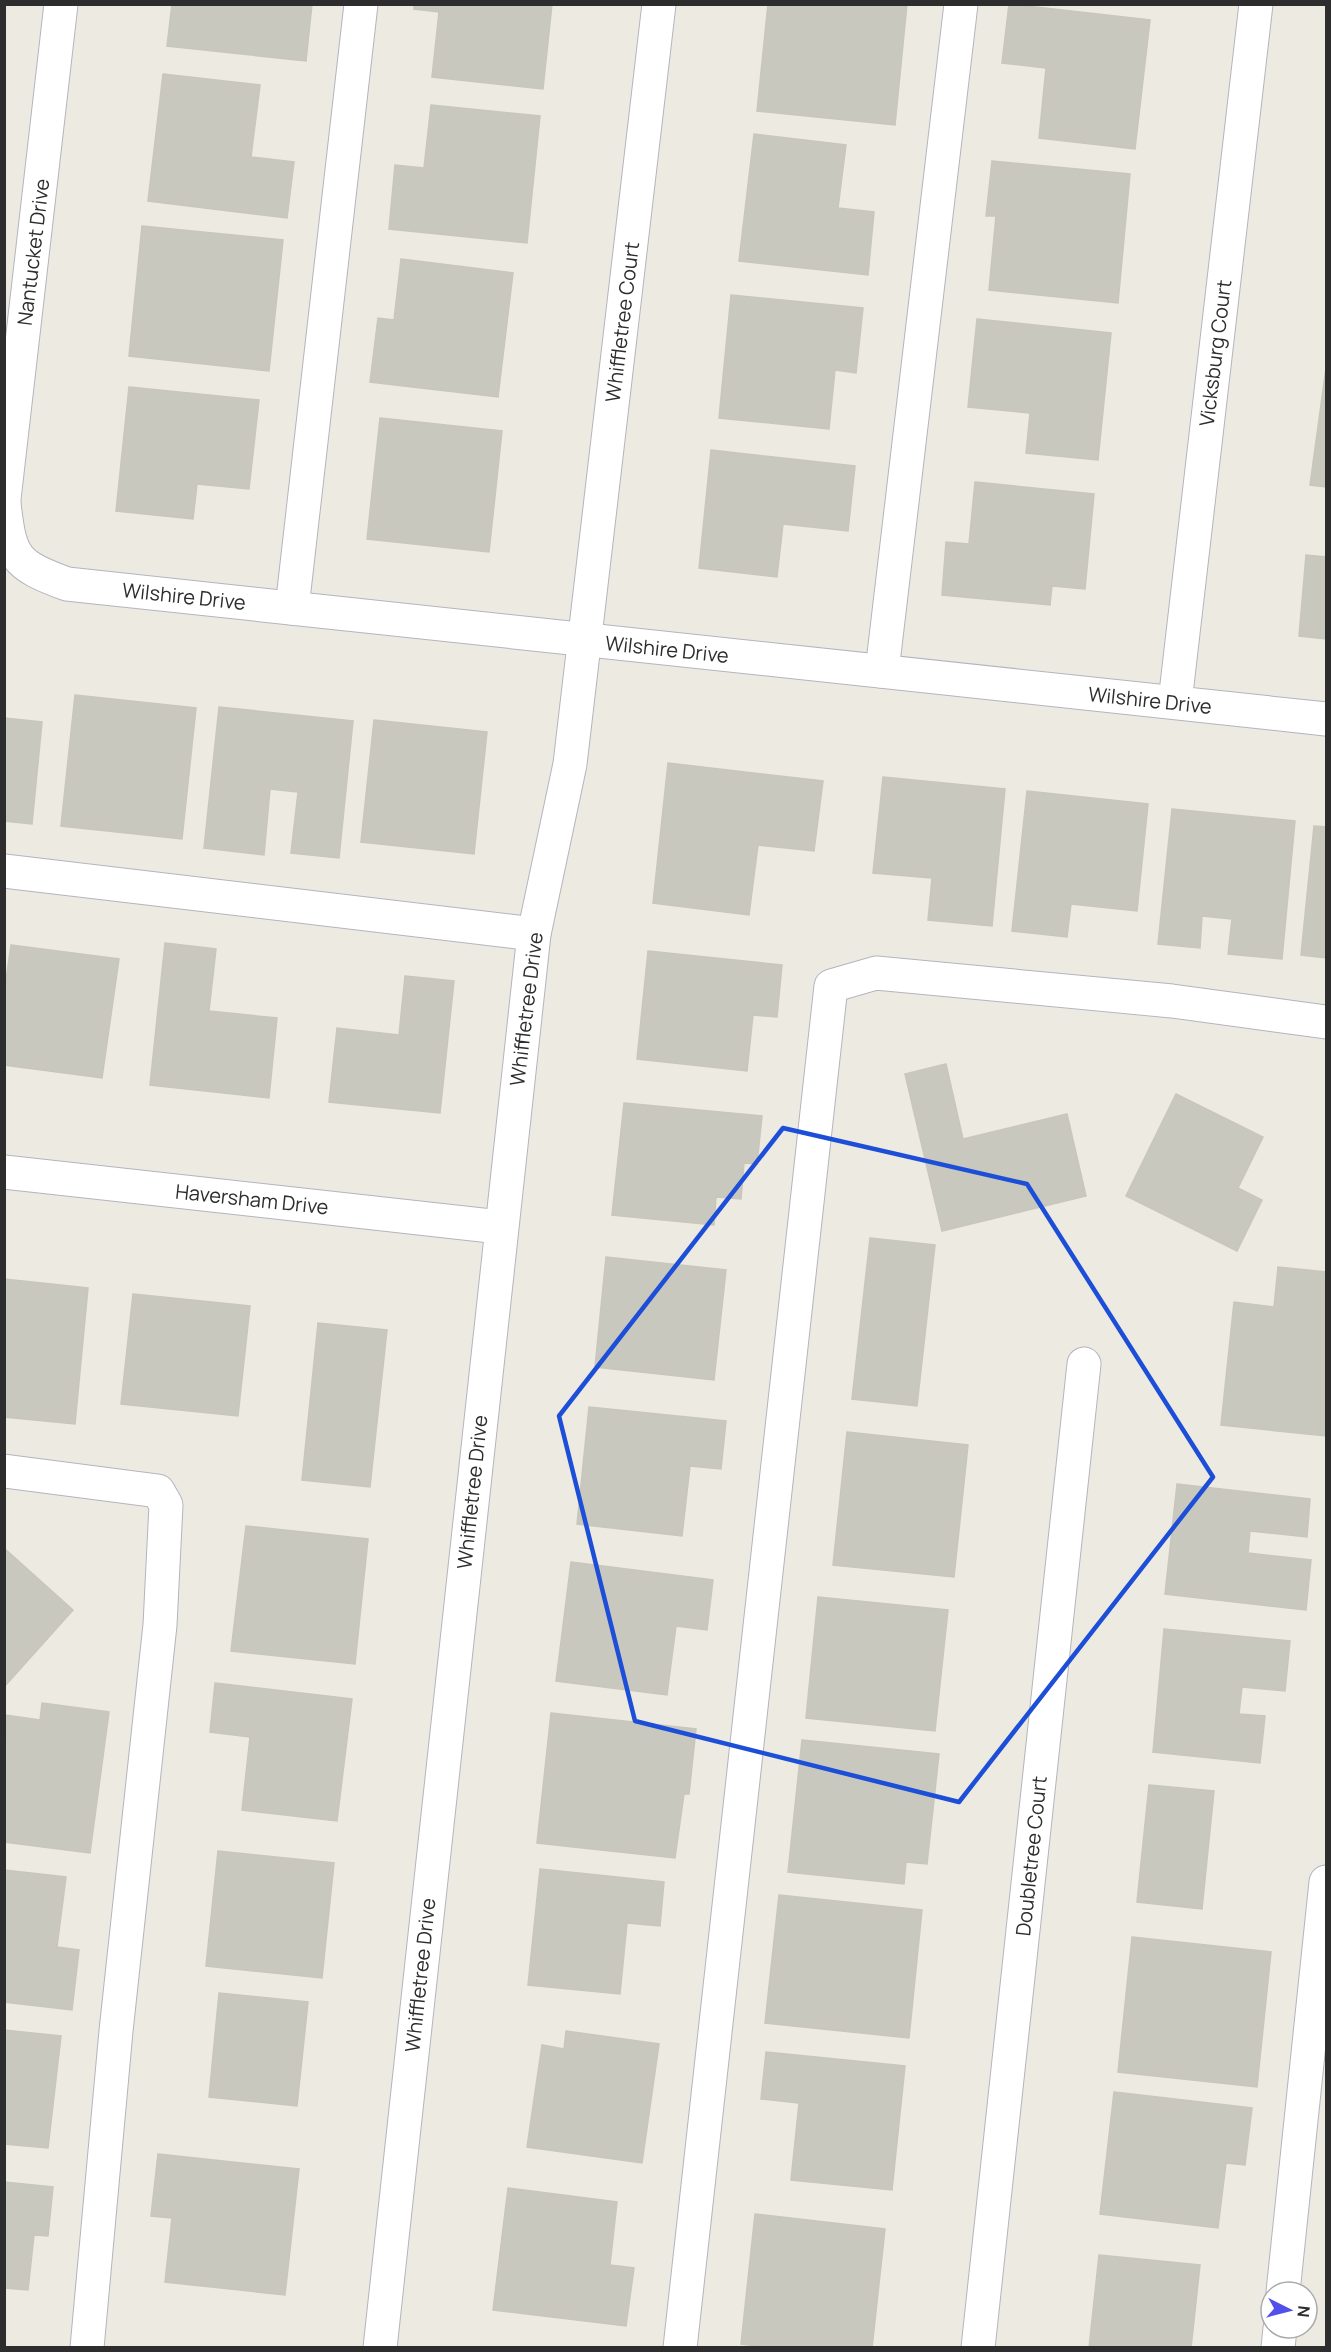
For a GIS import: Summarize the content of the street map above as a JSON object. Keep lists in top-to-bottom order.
{
  "streets": {
    "street": [
      "Nantucket Drive",
      "Whiffletree Court",
      "Vicksburg Court",
      "Wilshire Drive",
      "Whiffletree Drive",
      "Haversham Drive",
      "Doubletree Court"
    ]
  },
  "crossings": [
    ["Whiffletree Court", "Wilshire Drive"],
    ["Whiffletree Court", "Whiffletree Drive"],
    ["Vicksburg Court", "Wilshire Drive"],
    ["Wilshire Drive", "Whiffletree Drive"],
    ["Whiffletree Drive", "Haversham Drive"]
  ],
  "north": "right"
}
